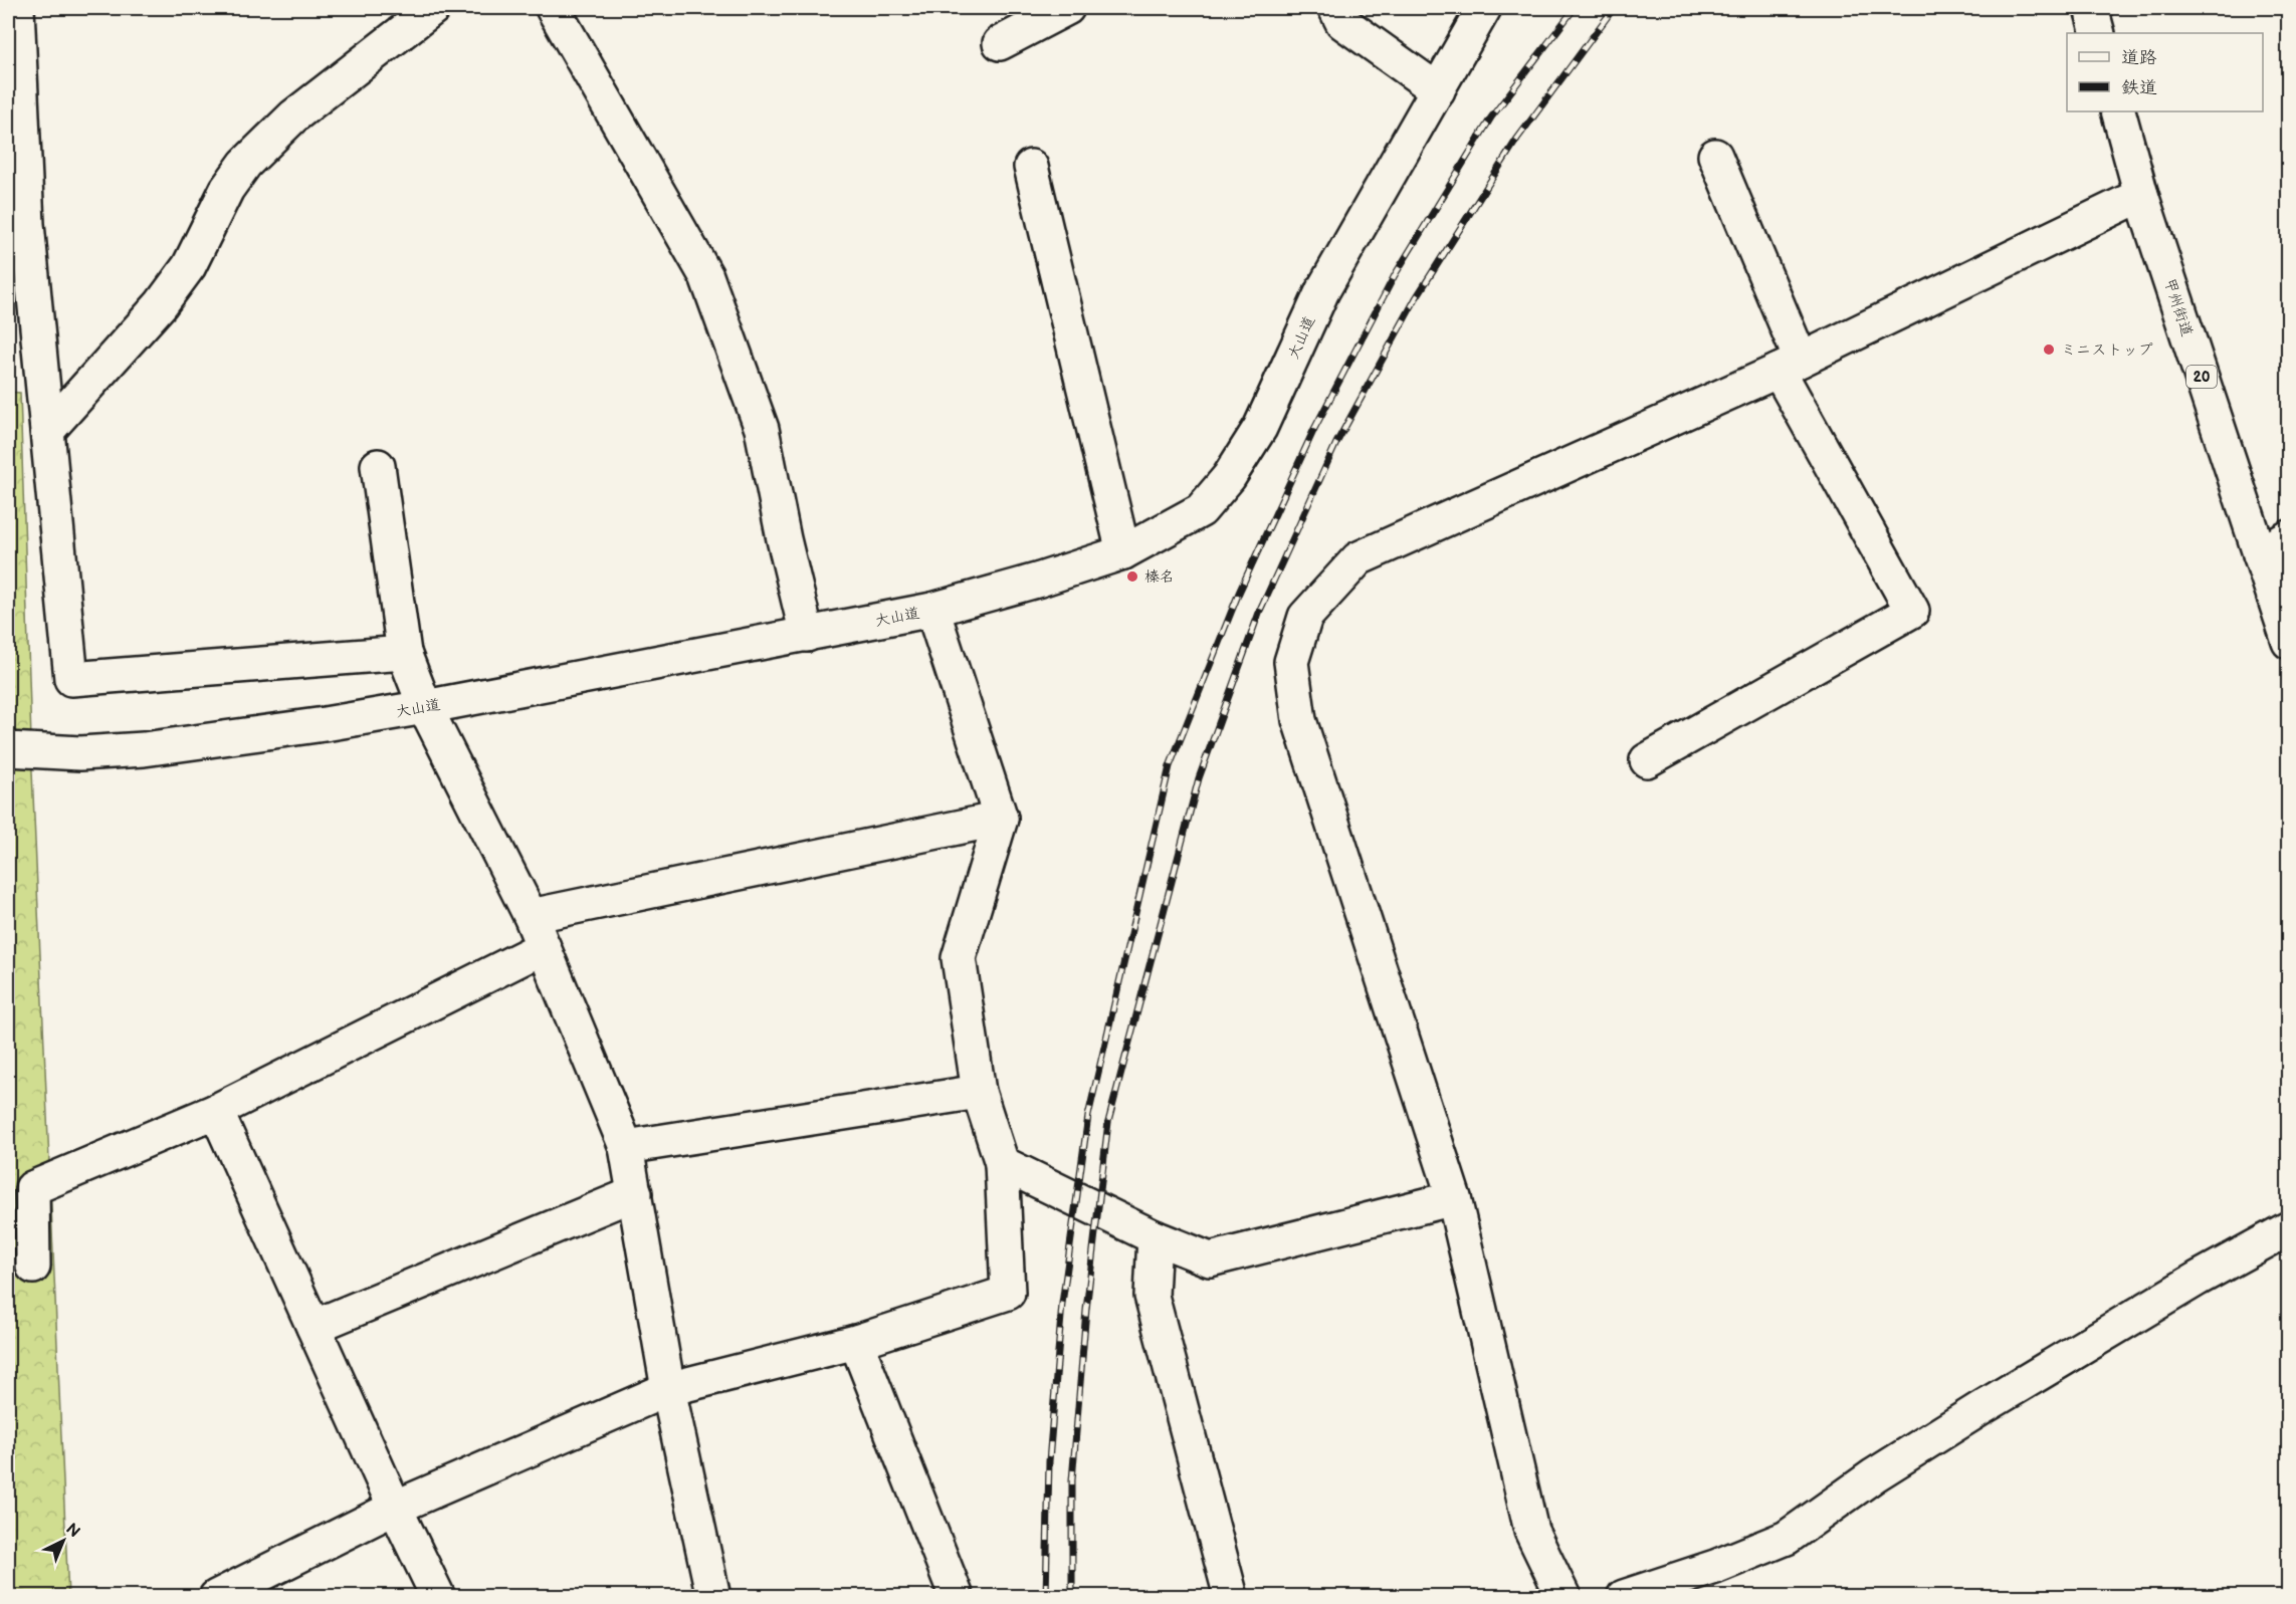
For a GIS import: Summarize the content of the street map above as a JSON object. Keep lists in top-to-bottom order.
{
  "streets": {
    "main road": ["甲州街道", "大山道", "20"]
  },
  "places": ["ミニストップ", "榛名"],
  "legend": ["道路", "鉄道"],
  "north": "top right"
}
